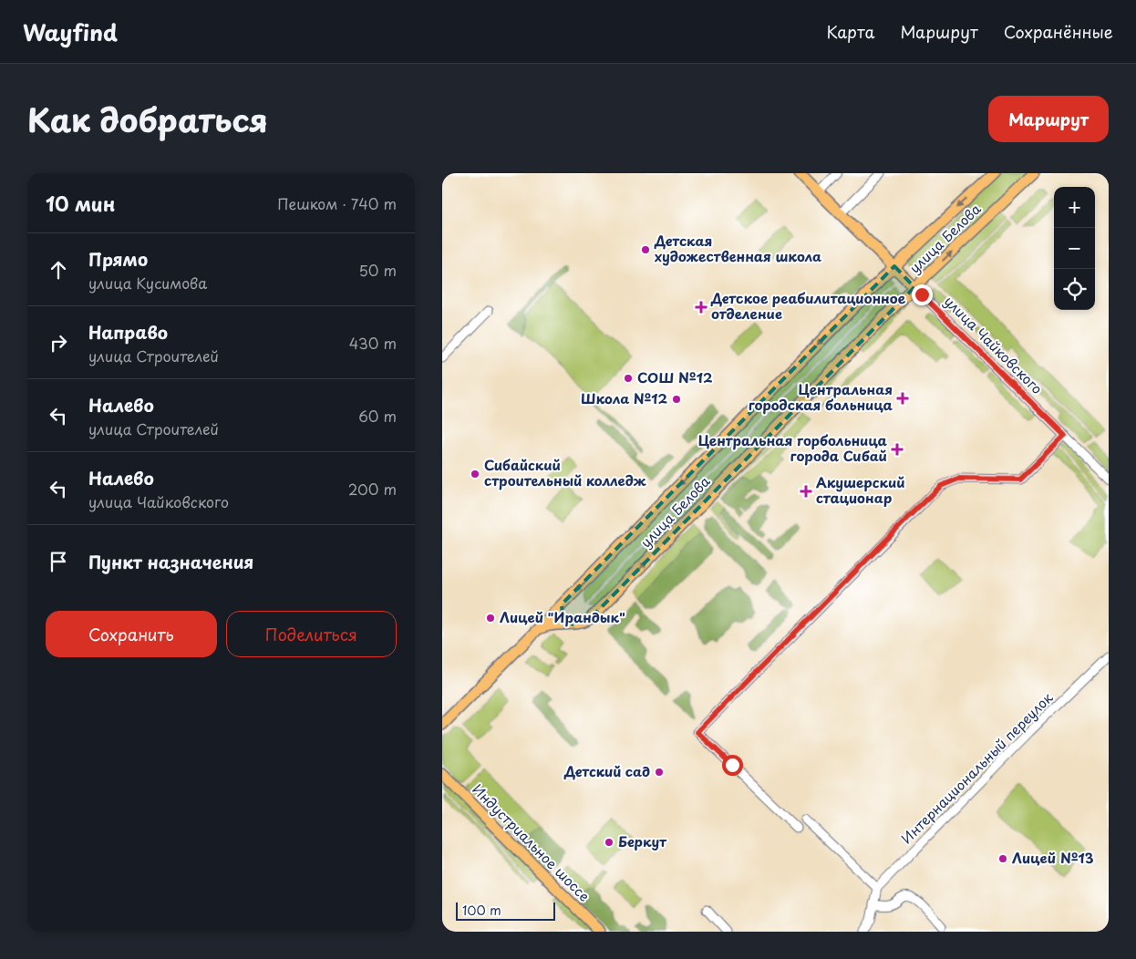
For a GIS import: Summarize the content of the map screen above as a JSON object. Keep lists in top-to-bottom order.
{
  "streets": {
    "main road": ["улица Белова", "улица Чайковского", "Индустриальное шоссе"],
    "street": ["Интернациональный переулок"]
  },
  "crossings": [
    ["улица Белова", "улица Чайковского"]
  ],
  "places": {
    "other": [
      "Детская художественная школа",
      "СОШ №12",
      "Школа №12",
      "Сибайский строительный колледж",
      "Лицей \"Ирандык\"",
      "Детский сад",
      "Беркут",
      "Лицей №13"
    ],
    "health": [
      "Детское реабилитационное отделение",
      "Центральная городская больница",
      "Центральная горбольница города Сибай",
      "Акушерский стационар"
    ]
  },
  "scale_bar": "100 m",
  "page": {
    "header": "Wayfind",
    "nav": ["Карта", "Маршрут", "Сохранённые"],
    "title": "Как добраться",
    "buttons": [
      "Маршрут",
      ["Сохранить", "Поделиться"]
    ],
    "heading": ["10 мин", "Пешком · 740 m"],
    "map_buttons": ["+", "−"],
    "list": [
      ["Прямо", "улица Кусимова", "50 m"],
      ["Направо", "улица Строителей", "430 m"],
      ["Налево", "улица Строителей", "60 m"],
      ["Налево", "улица Чайковского", "200 m"],
      "Пункт назначения"
    ],
    "scale": "100 m"
  }
}
